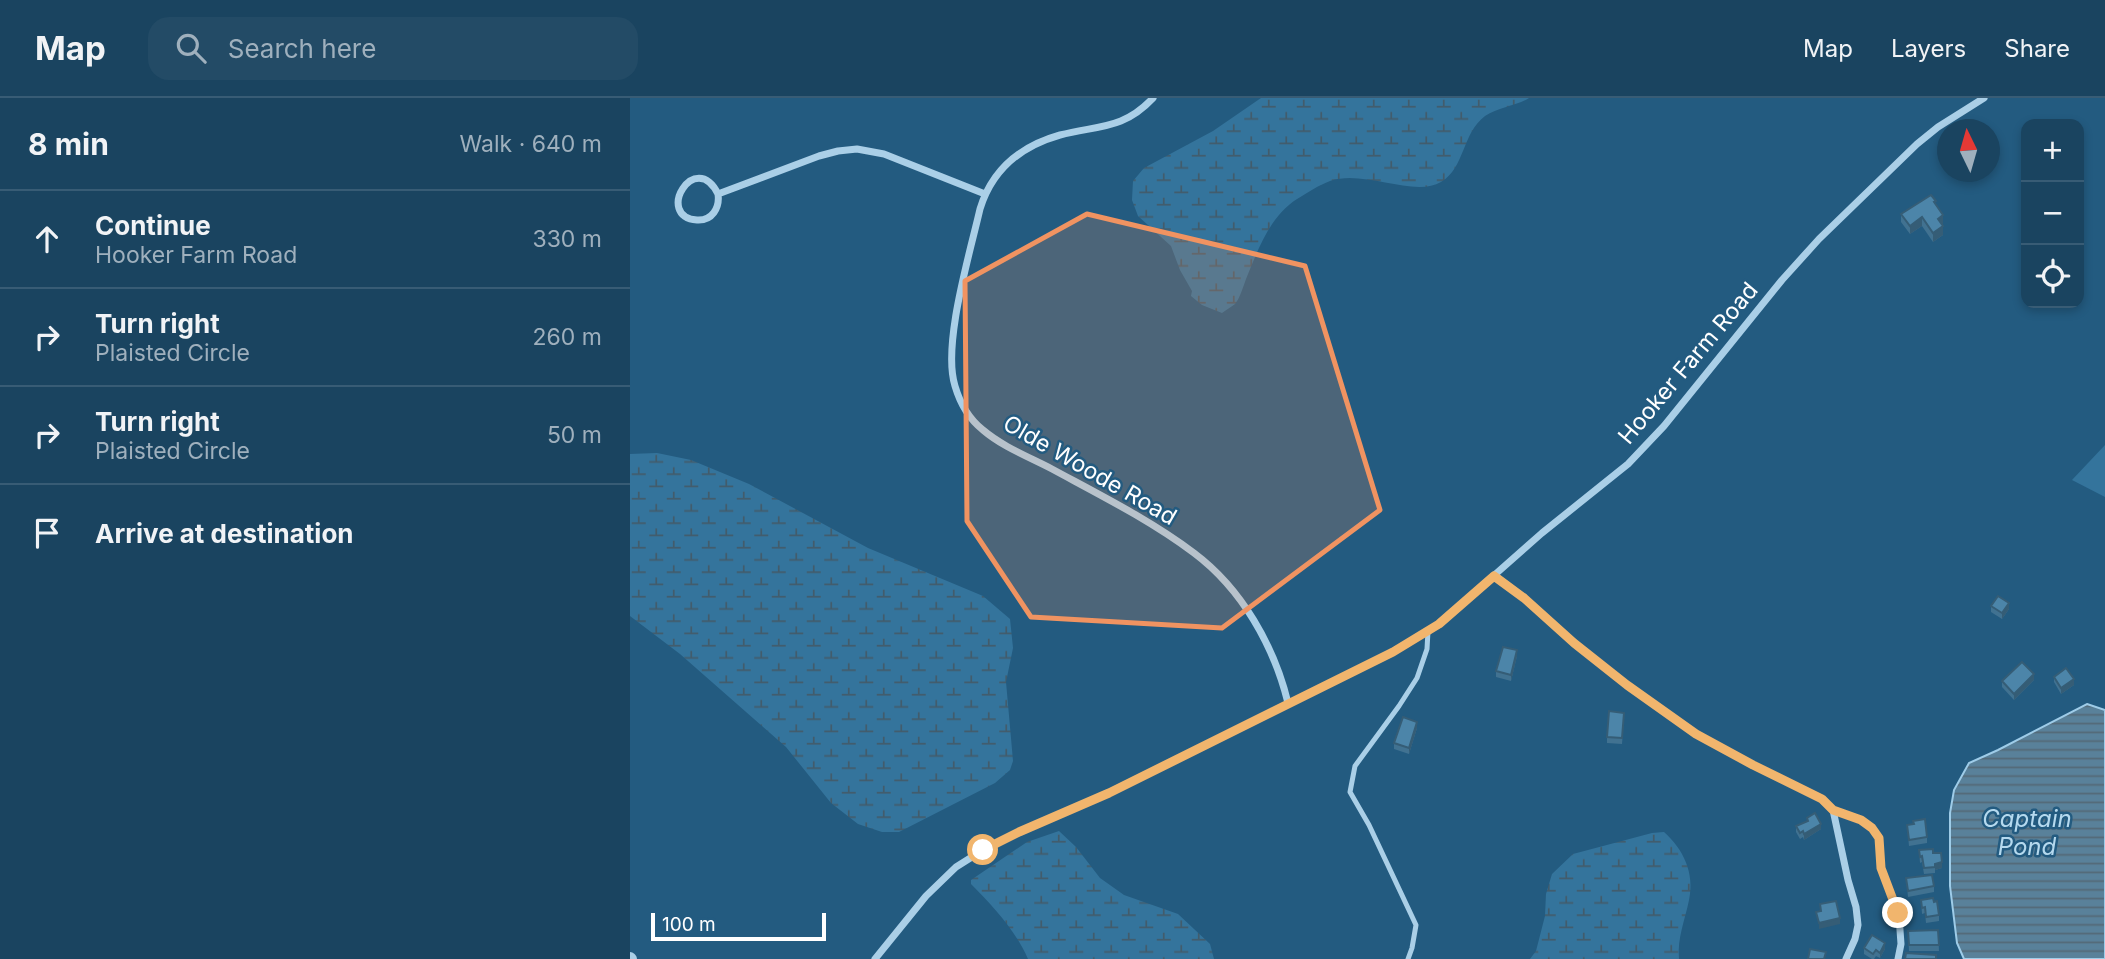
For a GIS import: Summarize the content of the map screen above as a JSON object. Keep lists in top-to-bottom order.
{
  "streets": {
    "street": ["Hooker Farm Road", "Olde Woode Road"]
  },
  "crossings": [
    ["Hooker Farm Road", "Olde Woode Road"]
  ],
  "water": ["Captain Pond"],
  "scale_bar": "100 m",
  "north": "top",
  "page": {
    "header": "Map",
    "search": "Search here",
    "nav": ["Map", "Layers", "Share"],
    "heading": ["8 min", "Walk · 640 m"],
    "map_buttons": ["+", "−"],
    "list": [
      ["Continue", "Hooker Farm Road", "330 m"],
      ["Turn right", "Plaisted Circle", "260 m"],
      ["Turn right", "Plaisted Circle", "50 m"],
      "Arrive at destination"
    ],
    "scale": "100 m"
  }
}
